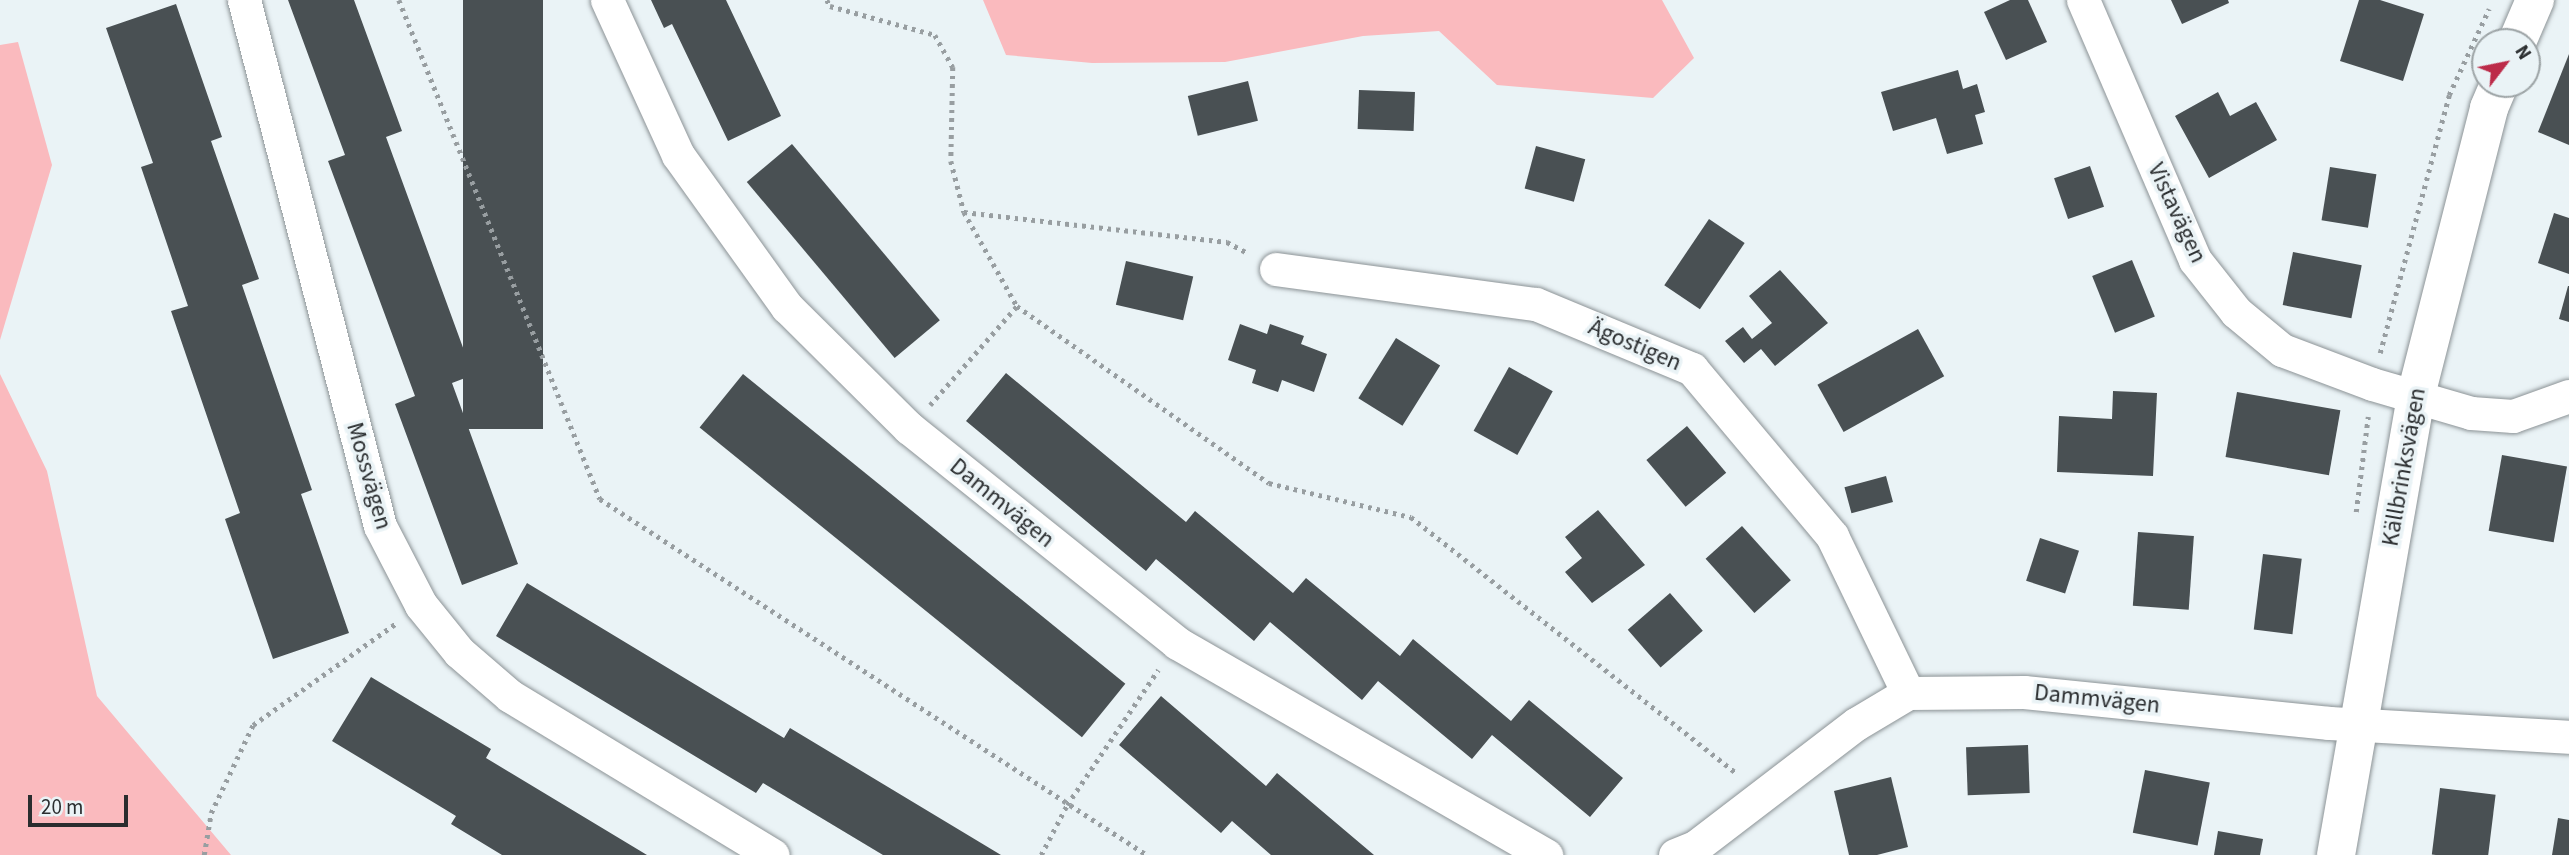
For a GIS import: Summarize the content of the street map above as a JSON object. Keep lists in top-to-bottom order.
{
  "streets": {
    "street": [
      "Vistavägen",
      "Ägostigen",
      "Källbrinksvägen",
      "Mossvägen",
      "Dammvägen"
    ]
  },
  "crossings": [
    ["Vistavägen", "Källbrinksvägen"],
    ["Ägostigen", "Dammvägen"],
    ["Källbrinksvägen", "Dammvägen"]
  ],
  "scale_bar": "20 m",
  "north": "top right"
}
